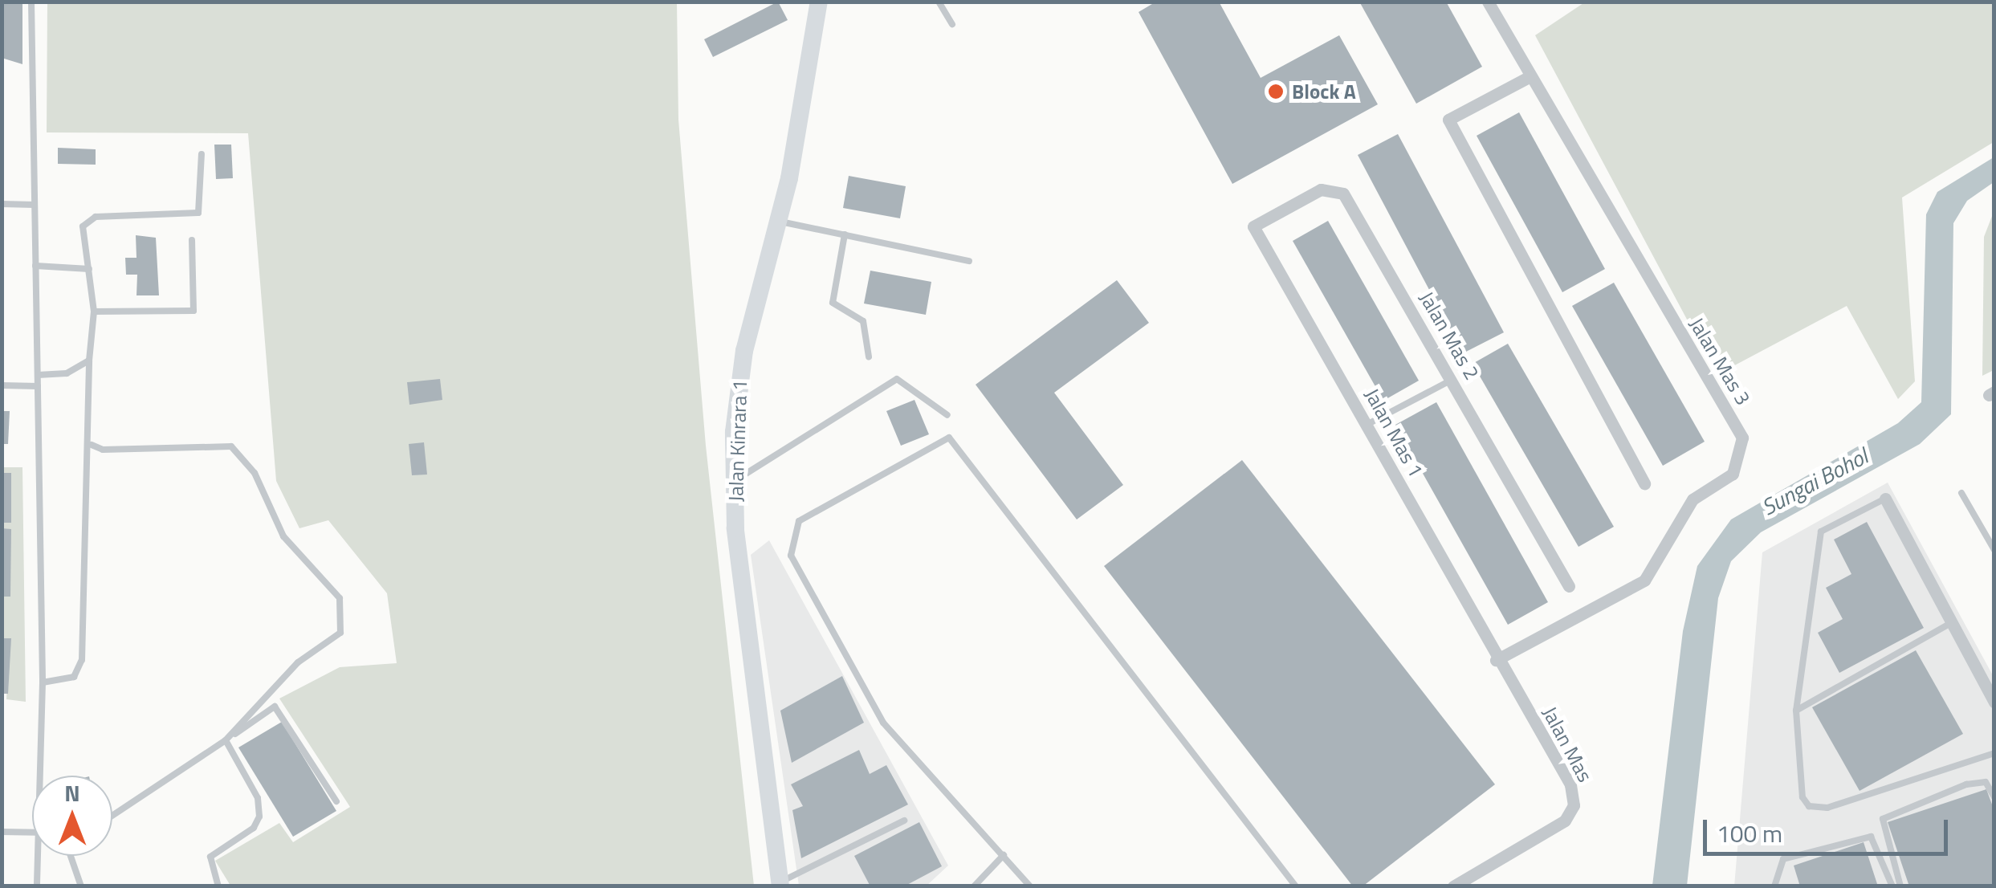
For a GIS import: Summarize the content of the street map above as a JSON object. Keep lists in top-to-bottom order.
{
  "streets": {
    "street": [
      "Jalan Mas 2",
      "Jalan Mas 3",
      "Jalan Mas 1",
      "Jalan Kinrara 1",
      "Jalan Mas"
    ]
  },
  "crossings": [
    ["Jalan Mas 2", "Jalan Mas 1"],
    ["Jalan Mas 3", "Jalan Mas 1"],
    ["Jalan Mas 3", "Jalan Mas"],
    ["Jalan Mas 1", "Jalan Mas"]
  ],
  "water": ["Sungai Bohol"],
  "places": ["Block A"],
  "scale_bar": "100 m",
  "north": "top"
}
